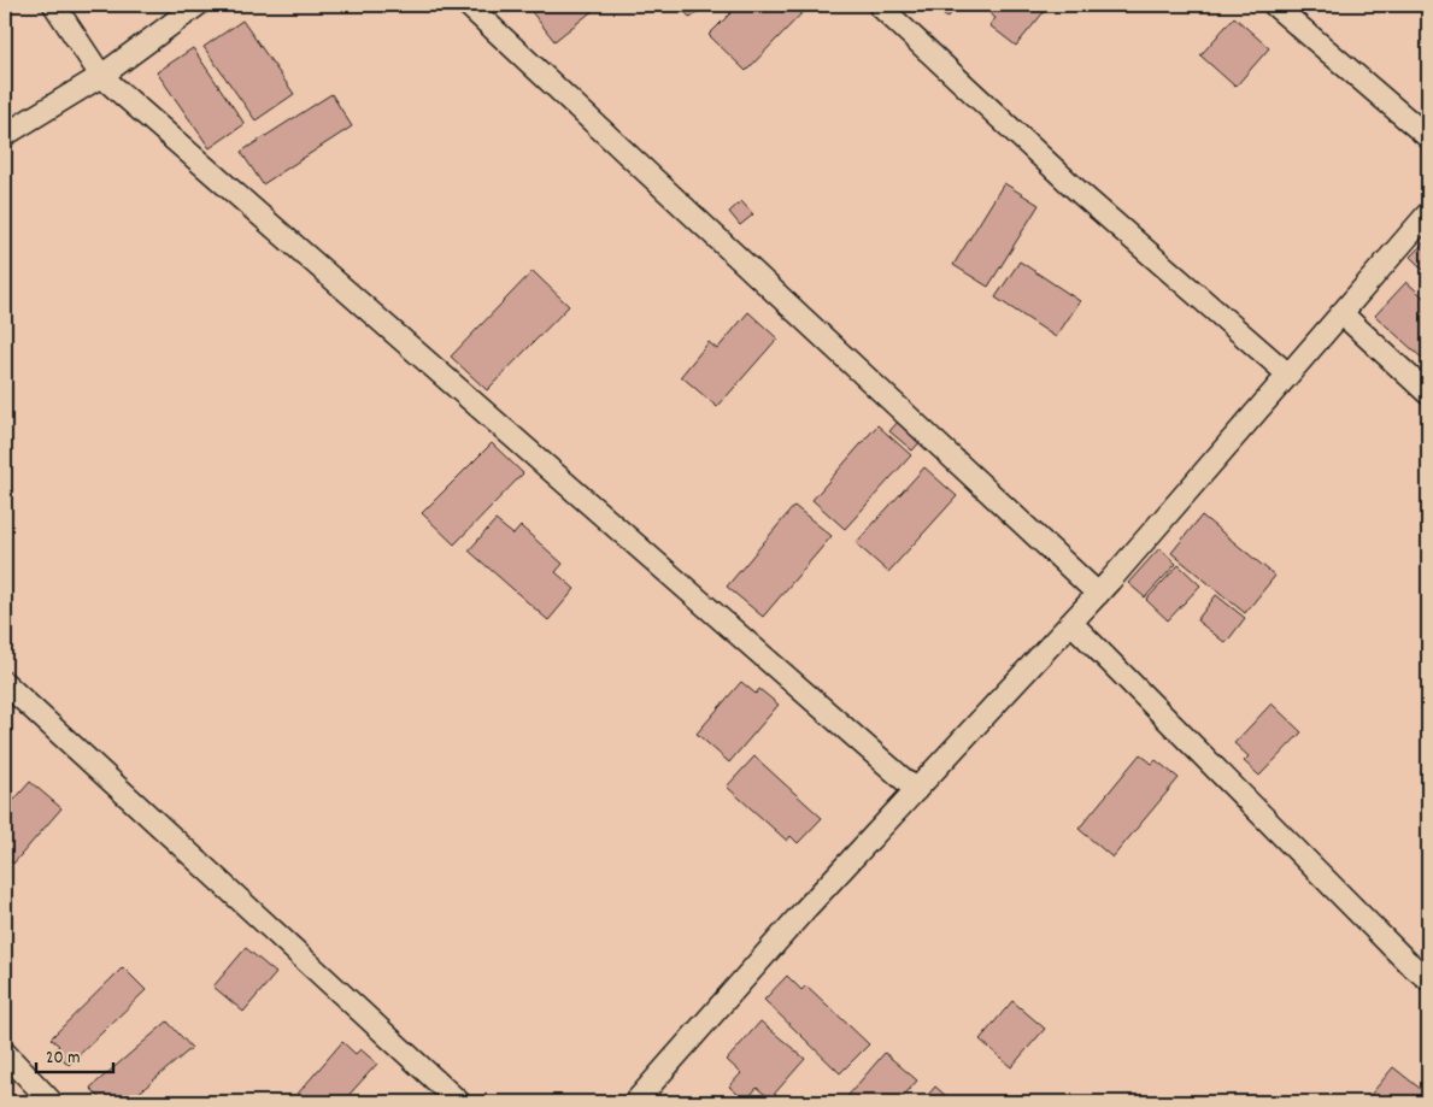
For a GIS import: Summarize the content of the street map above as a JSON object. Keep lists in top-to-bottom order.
{
  "scale_bar": "20 m"
}
